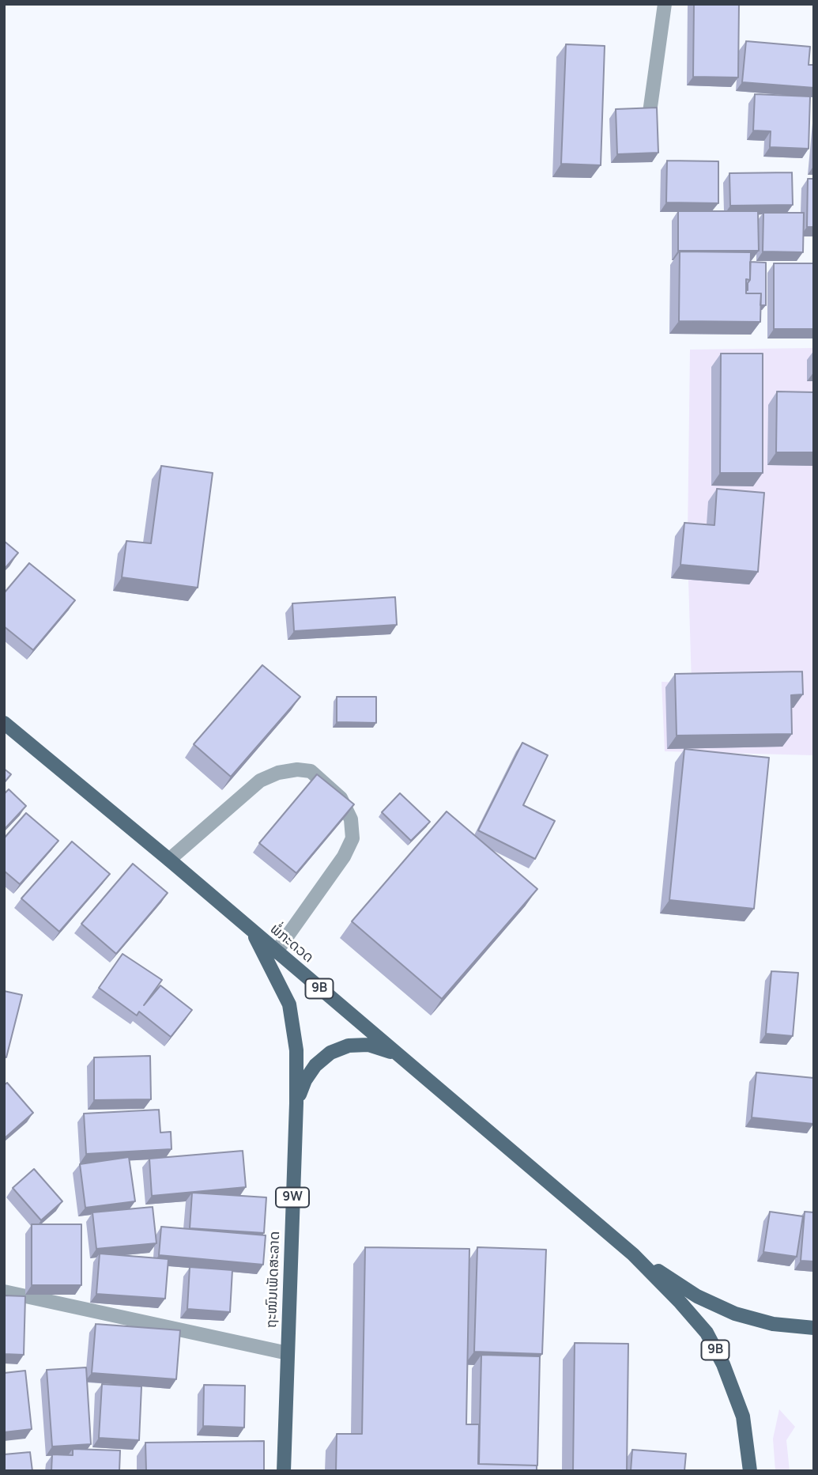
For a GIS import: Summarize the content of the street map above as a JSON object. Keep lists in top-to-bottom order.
{
  "streets": {
    "main road": [
      "ພໍ່ກະດວດ",
      "9B",
      "9W",
      "ຖະໜົນເພັດສະລາດ"
    ]
  },
  "crossings": [
    ["ພໍ່ກະດວດ", "9B"],
    ["ພໍ່ກະດວດ", "ຖະໜົນເພັດສະລາດ"]
  ]
}
